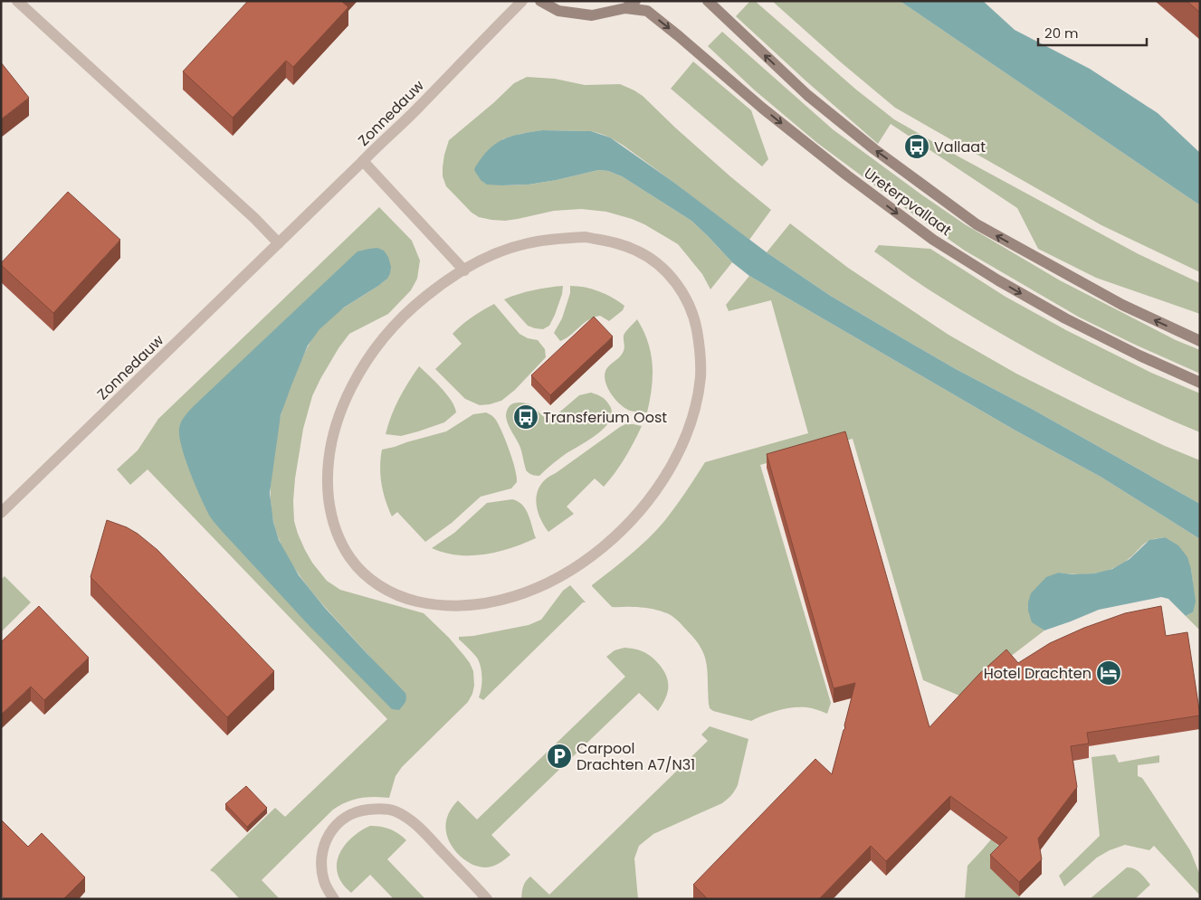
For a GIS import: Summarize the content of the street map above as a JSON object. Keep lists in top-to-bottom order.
{
  "streets": {
    "main road": ["Ureterpvallaat"],
    "street": ["Zonnedauw"]
  },
  "places": {
    "bus stop": ["Vallaat", "Transferium Oost"],
    "hotel": ["Hotel Drachten"],
    "parking": ["Carpool Drachten A7/N31"]
  },
  "scale_bar": "20 m"
}
